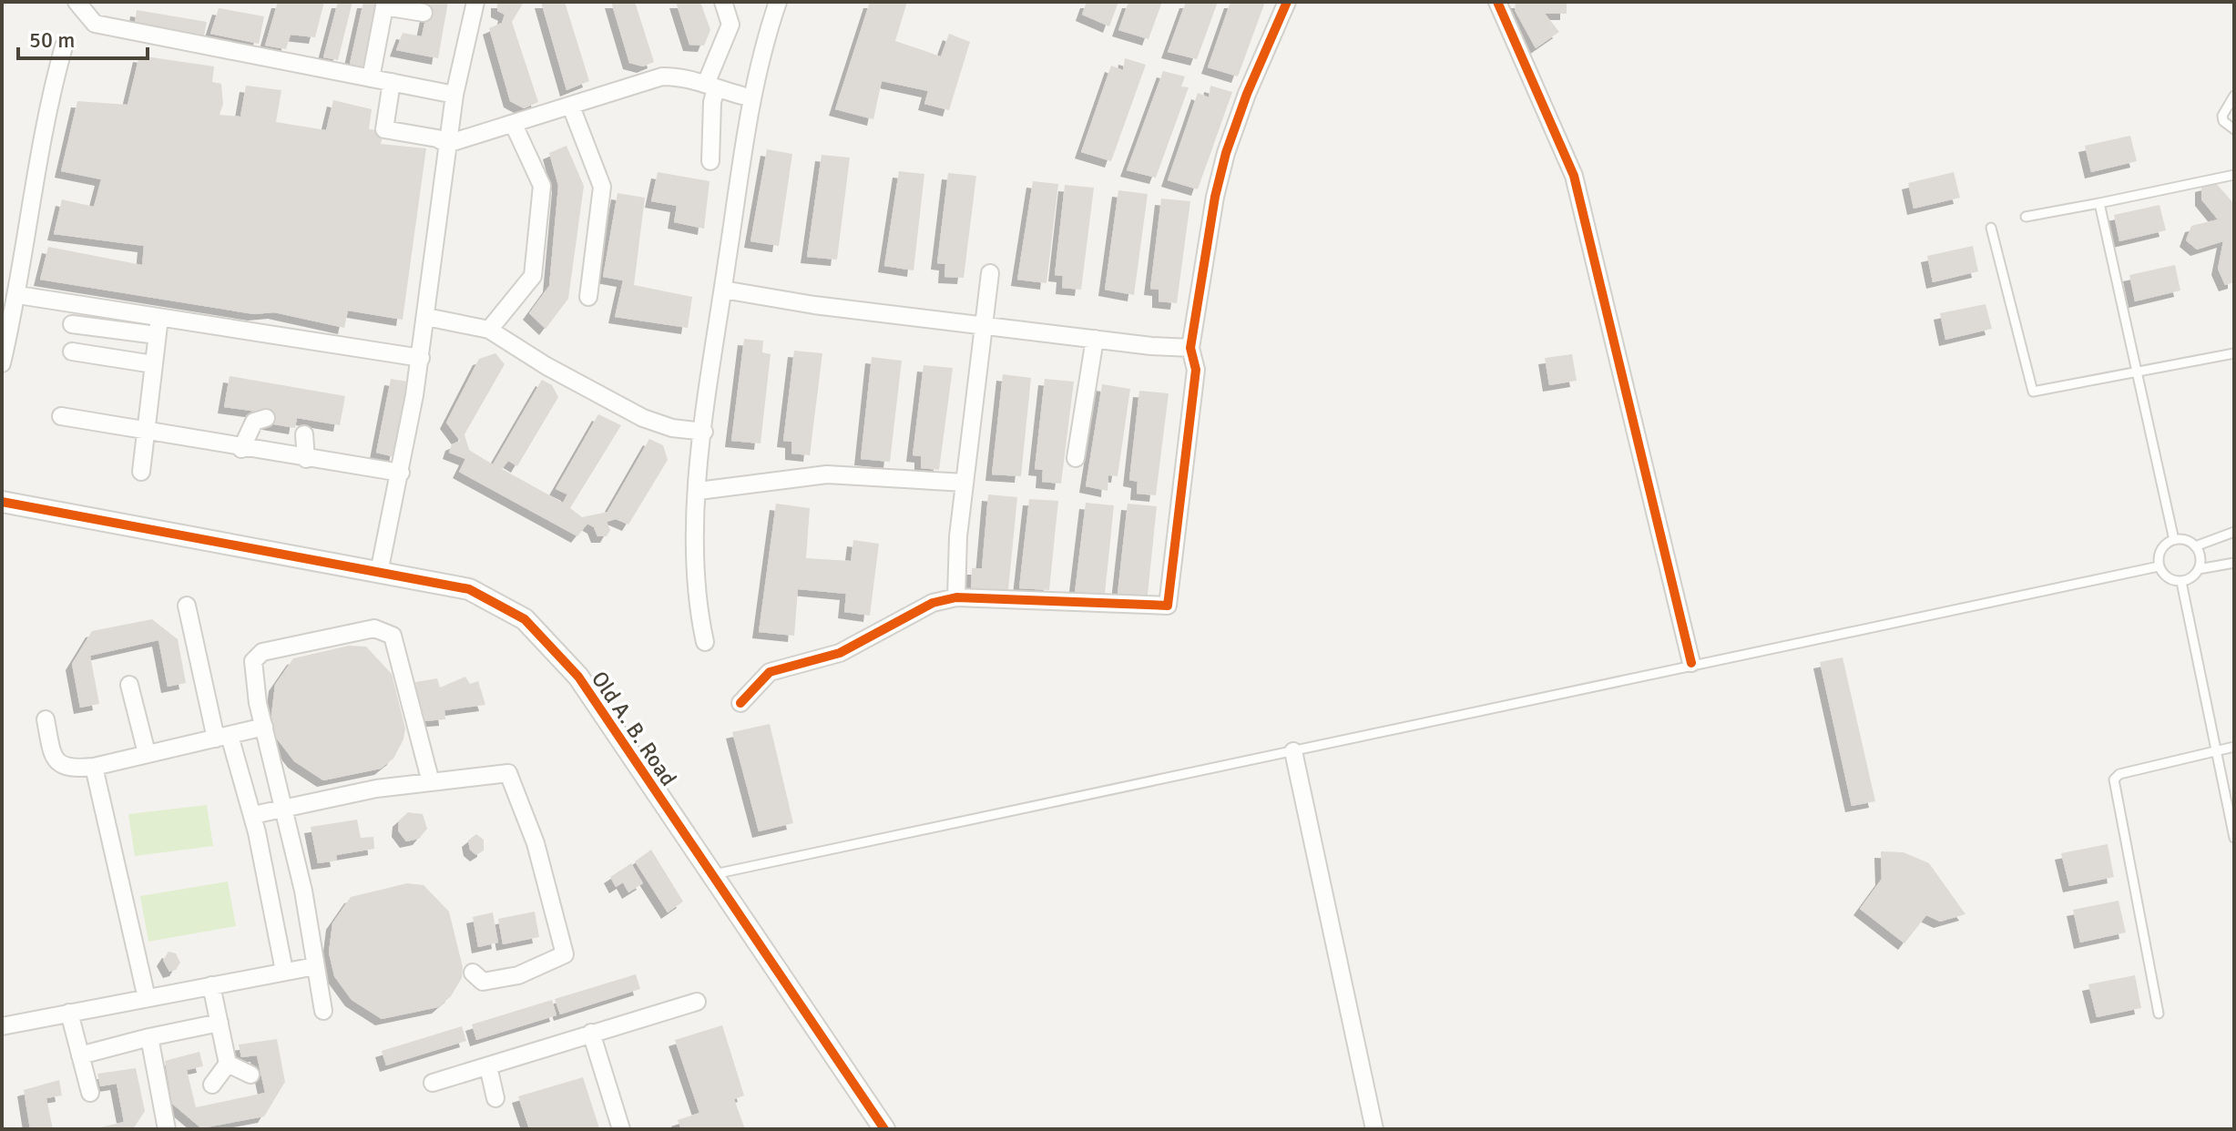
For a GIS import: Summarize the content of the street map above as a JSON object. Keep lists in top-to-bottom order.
{
  "streets": {
    "street": ["Old A. B. Road"]
  },
  "scale_bar": "50 m"
}
